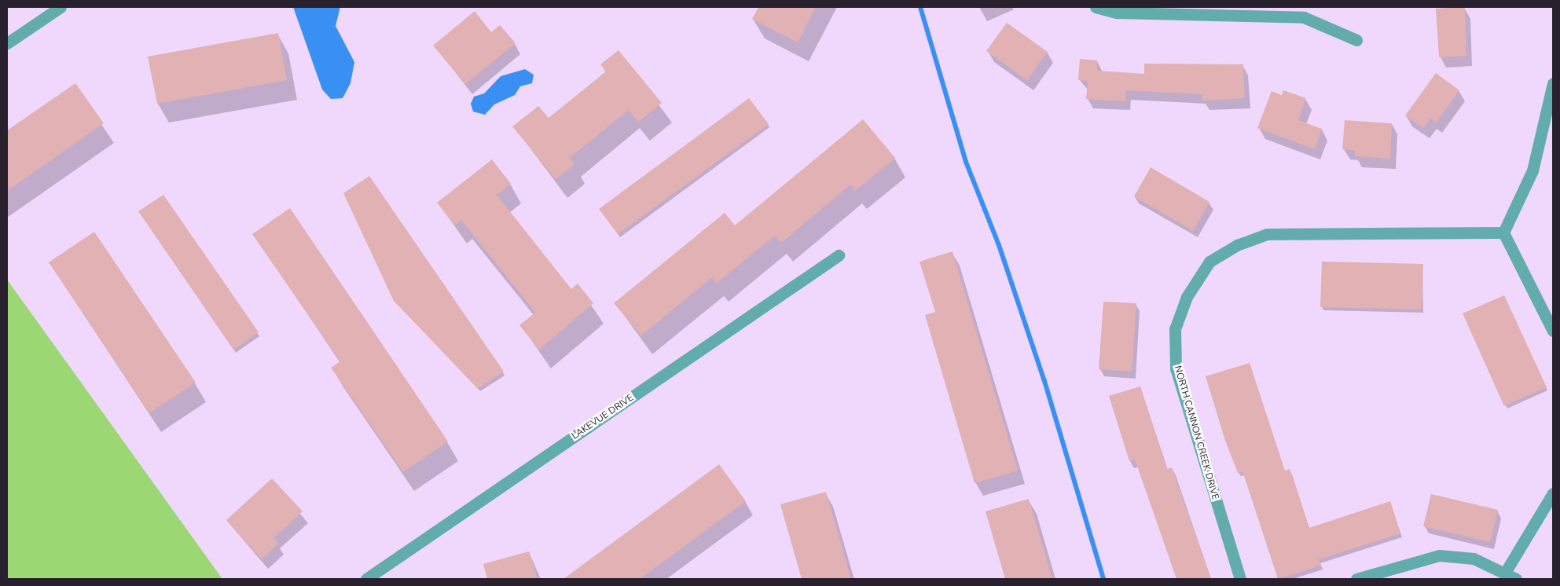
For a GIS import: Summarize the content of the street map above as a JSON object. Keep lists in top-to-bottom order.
{
  "streets": {
    "street": ["LAKEVUE DRIVE", "NORTH CANNON CREEK DRIVE"]
  }
}
